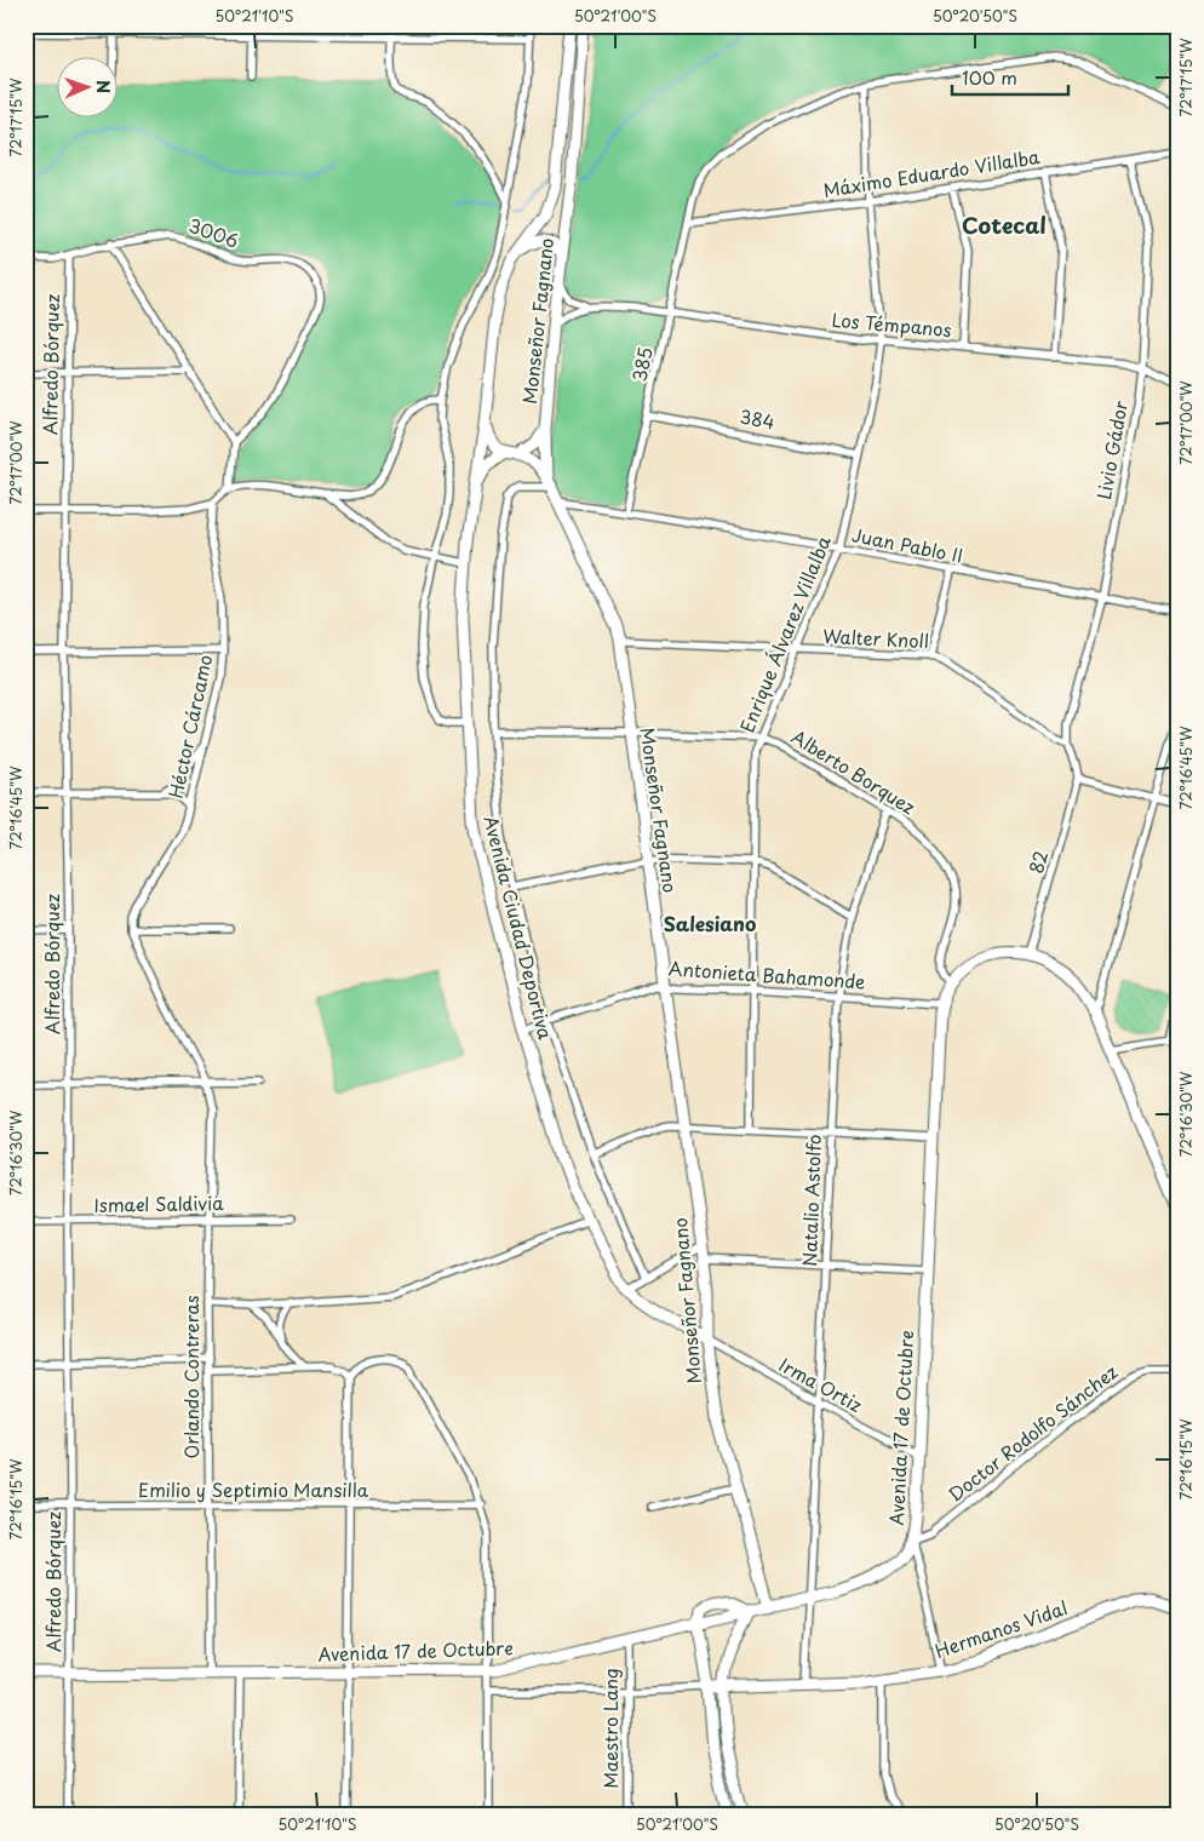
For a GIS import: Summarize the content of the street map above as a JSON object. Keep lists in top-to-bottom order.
{
  "streets": {
    "street": [
      "Máximo Eduardo Villalba",
      "3006",
      "Monseñor Fagnano",
      "Los Témpanos",
      "Alfredo Bórquez",
      "385",
      "384",
      "Livio Gádor",
      "Juan Pablo II",
      "Enrique Álvarez Villalba",
      "Walter Knoll",
      "Héctor Cárcamo",
      "Alberto Borquez",
      "82",
      "Avenida Ciudad Deportiva",
      "Antonieta Bahamonde",
      "Natalio Astolfo",
      "Ismael Saldivia",
      "Orlando Contreras",
      "Irma Ortiz",
      "Avenida 17 de Octubre",
      "Doctor Rodolfo Sánchez",
      "Emilio y Septimio Mansilla",
      "Hermanos Vidal",
      "Maestro Lang"
    ]
  },
  "crossings": [
    ["Máximo Eduardo Villalba", "385"],
    ["Máximo Eduardo Villalba", "Livio Gádor"],
    ["Máximo Eduardo Villalba", "Enrique Álvarez Villalba"],
    ["3006", "Alfredo Bórquez"],
    ["Monseñor Fagnano", "Los Témpanos"],
    ["Monseñor Fagnano", "Juan Pablo II"],
    ["Monseñor Fagnano", "Walter Knoll"],
    ["Monseñor Fagnano", "Alberto Borquez"],
    ["Monseñor Fagnano", "Avenida Ciudad Deportiva"],
    ["Monseñor Fagnano", "Antonieta Bahamonde"],
    ["Monseñor Fagnano", "Irma Ortiz"],
    ["Monseñor Fagnano", "Avenida 17 de Octubre"],
    ["Los Témpanos", "385"],
    ["Los Témpanos", "Livio Gádor"],
    ["Los Témpanos", "Enrique Álvarez Villalba"],
    ["Alfredo Bórquez", "Ismael Saldivia"],
    ["Alfredo Bórquez", "Avenida 17 de Octubre"],
    ["Alfredo Bórquez", "Emilio y Septimio Mansilla"],
    ["385", "384"],
    ["385", "Juan Pablo II"],
    ["385", "Enrique Álvarez Villalba"],
    ["384", "Enrique Álvarez Villalba"],
    ["Livio Gádor", "Juan Pablo II"],
    ["Livio Gádor", "Walter Knoll"],
    ["Juan Pablo II", "Enrique Álvarez Villalba"],
    ["Enrique Álvarez Villalba", "Walter Knoll"],
    ["Enrique Álvarez Villalba", "Alberto Borquez"],
    ["Enrique Álvarez Villalba", "Antonieta Bahamonde"],
    ["Alberto Borquez", "Avenida Ciudad Deportiva"],
    ["Alberto Borquez", "Natalio Astolfo"],
    ["Alberto Borquez", "Avenida 17 de Octubre"],
    ["82", "Avenida 17 de Octubre"],
    ["Avenida Ciudad Deportiva", "Antonieta Bahamonde"],
    ["Avenida Ciudad Deportiva", "Irma Ortiz"],
    ["Antonieta Bahamonde", "Natalio Astolfo"],
    ["Antonieta Bahamonde", "Avenida 17 de Octubre"],
    ["Natalio Astolfo", "Irma Ortiz"],
    ["Natalio Astolfo", "Avenida 17 de Octubre"],
    ["Natalio Astolfo", "Hermanos Vidal"],
    ["Ismael Saldivia", "Orlando Contreras"],
    ["Orlando Contreras", "Avenida 17 de Octubre"],
    ["Orlando Contreras", "Emilio y Septimio Mansilla"],
    ["Irma Ortiz", "Avenida 17 de Octubre"],
    ["Avenida 17 de Octubre", "Doctor Rodolfo Sánchez"],
    ["Avenida 17 de Octubre", "Maestro Lang"]
  ],
  "districts": ["Cotecal", "Salesiano"],
  "scale_bar": "100 m",
  "north": "right",
  "coordinates": [
    "50°21'10\"S",
    "50°21'00\"S",
    "50°20'50\"S",
    "72°17'15\"W",
    "72°17'00\"W",
    "72°16'45\"W",
    "72°16'30\"W",
    "72°16'15\"W"
  ]
}
